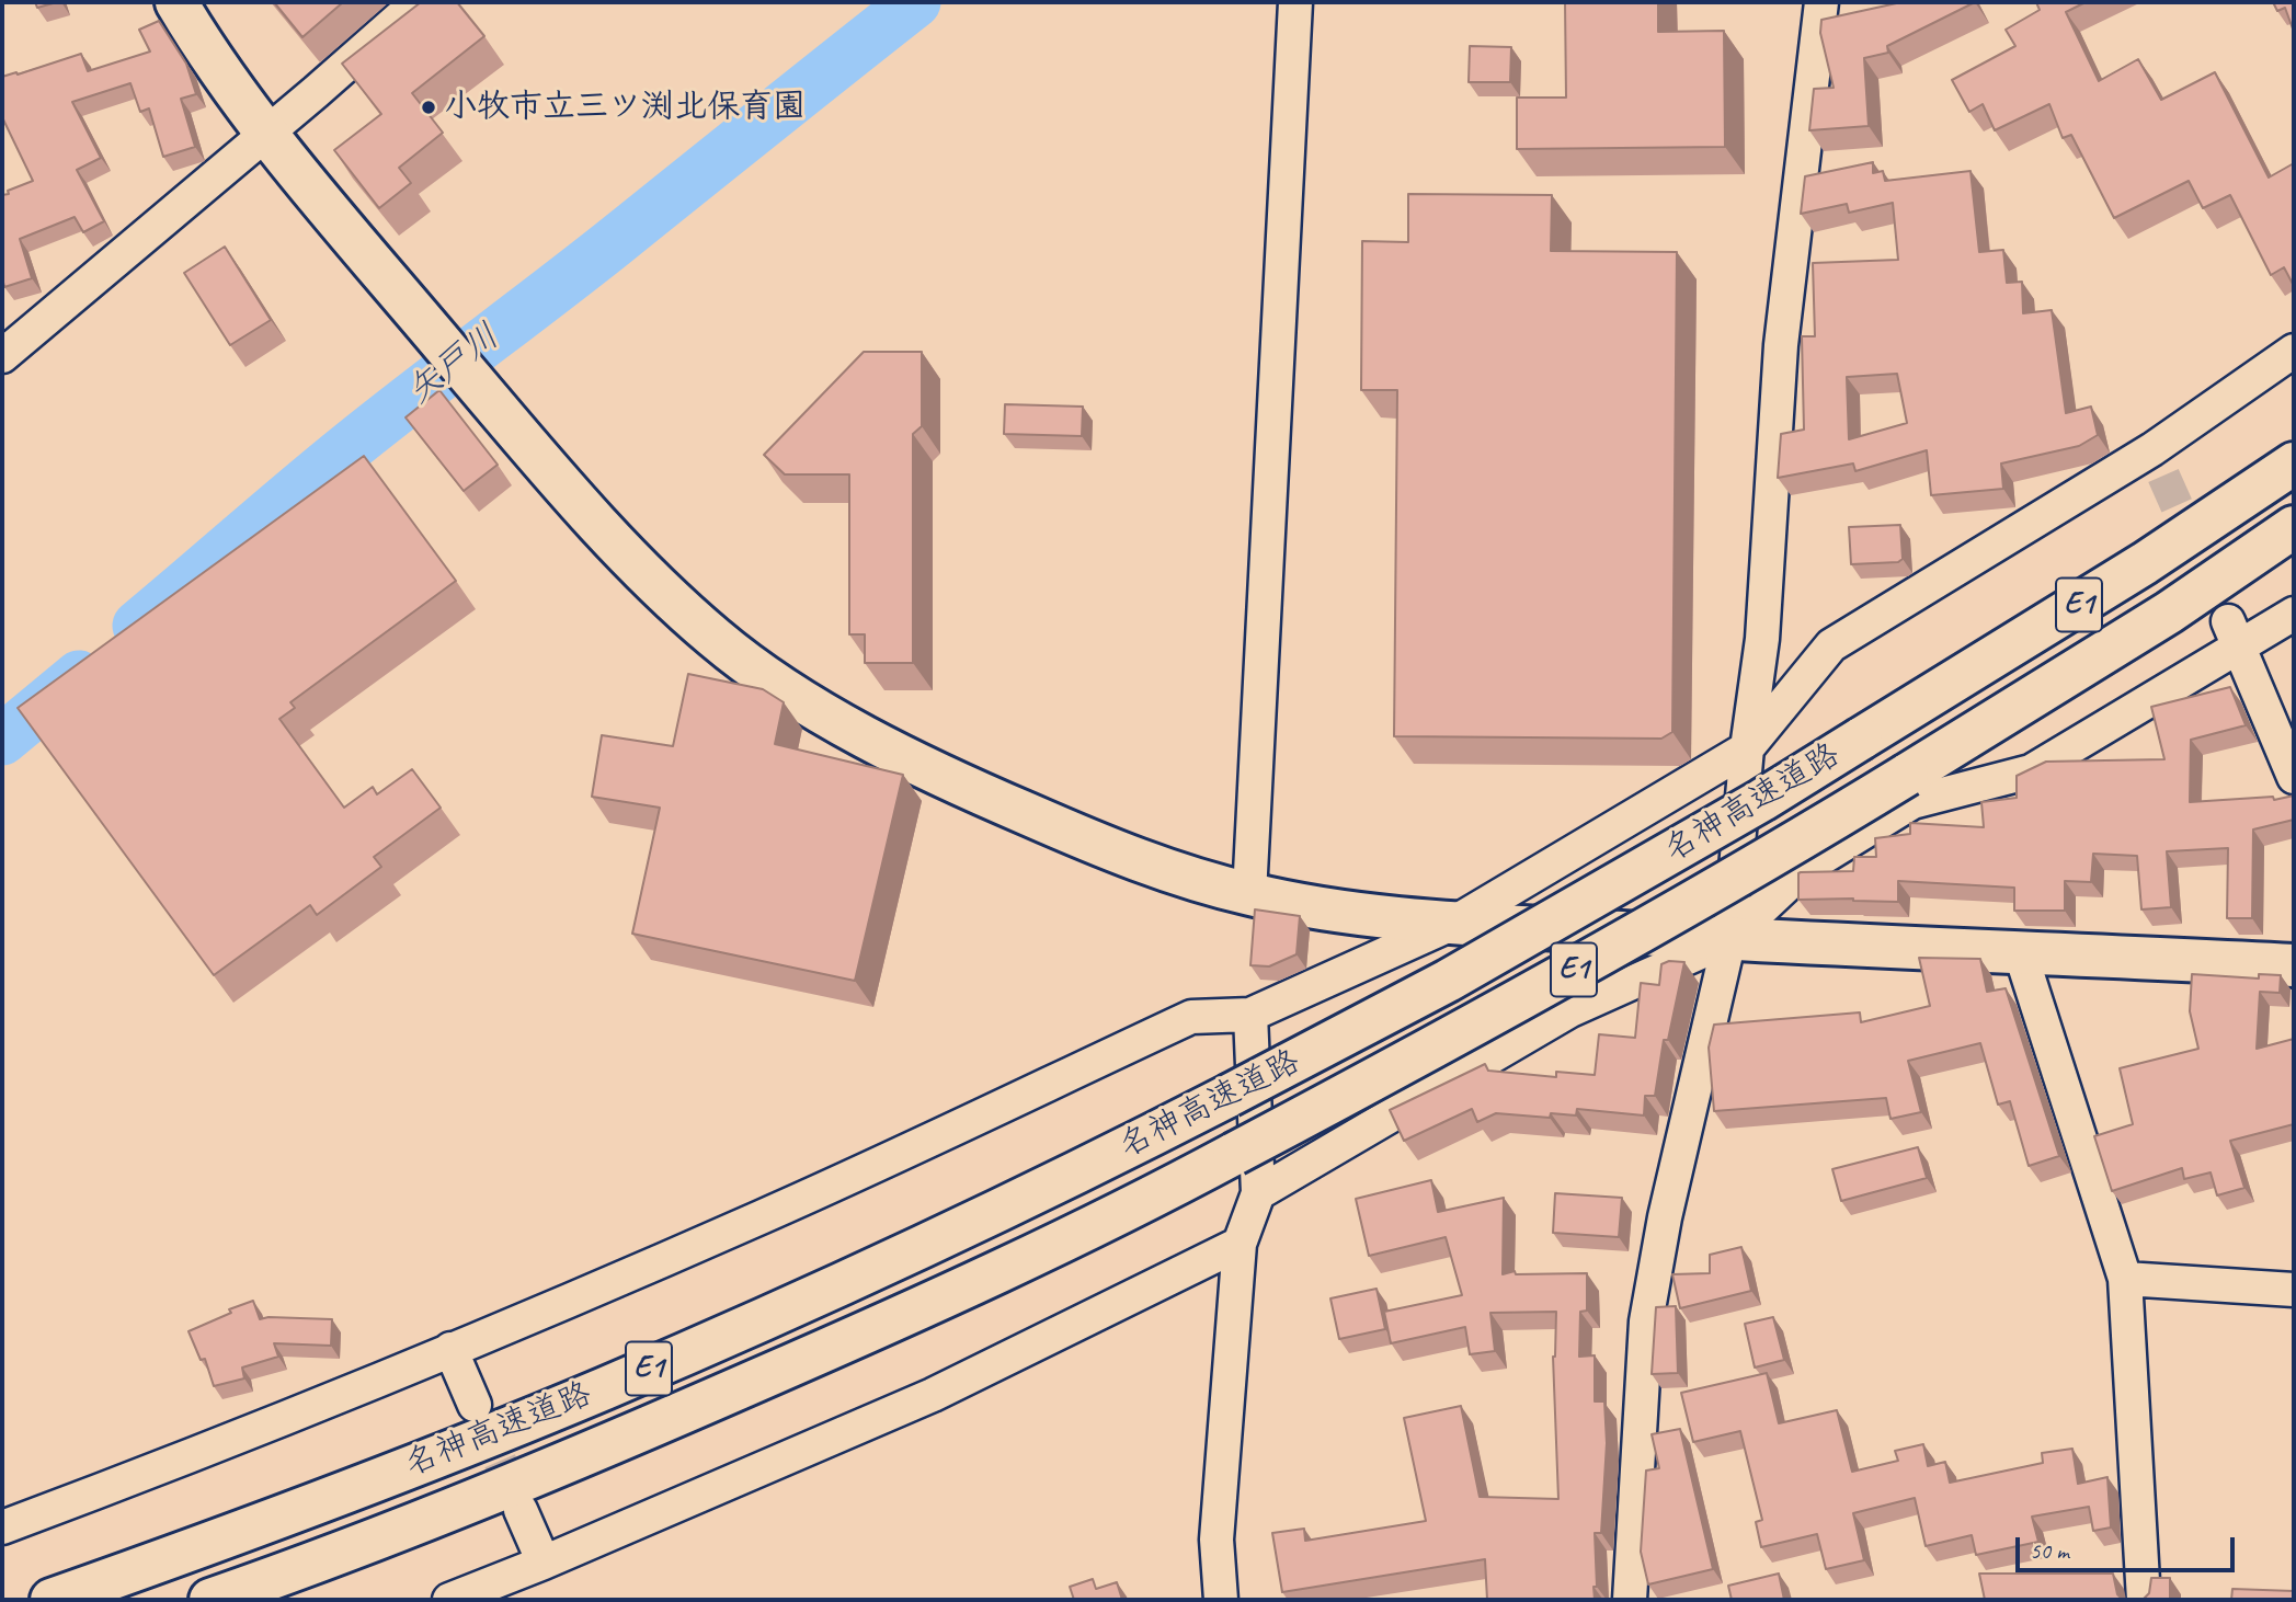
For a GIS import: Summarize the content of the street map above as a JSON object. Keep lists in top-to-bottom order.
{
  "streets": {
    "main road": ["E1", "名神高速道路"]
  },
  "water": ["矢戸川"],
  "places": ["小牧市立三ツ渕北保育園"],
  "scale_bar": "50 m"
}
